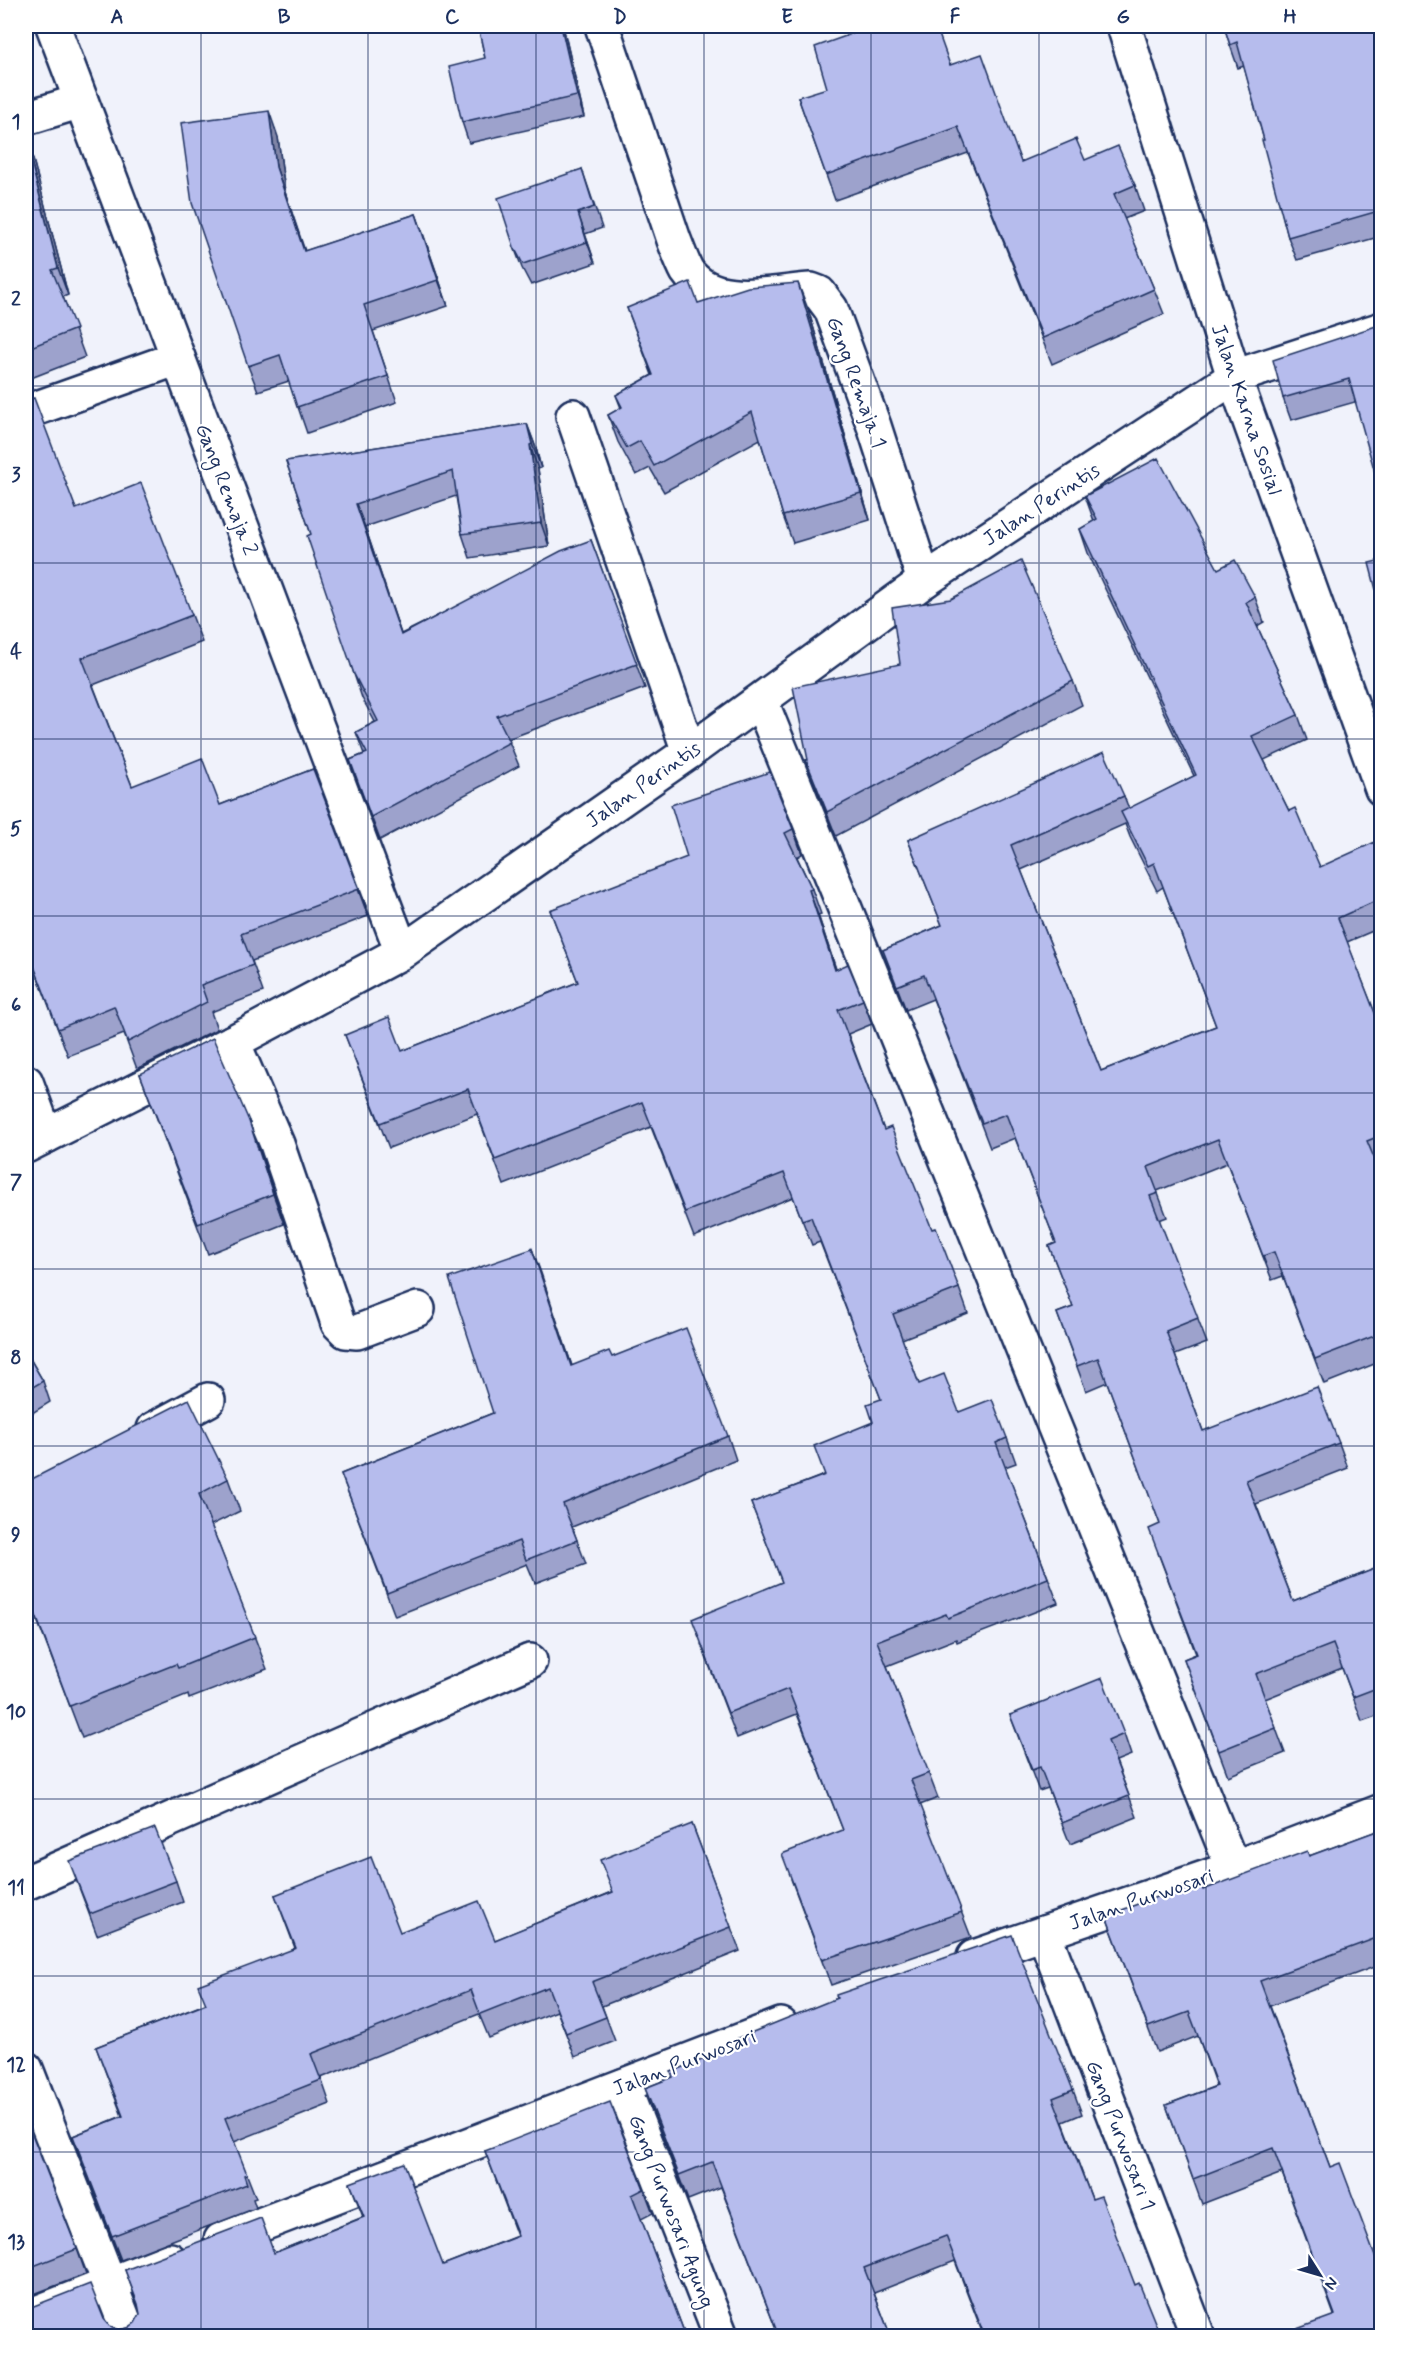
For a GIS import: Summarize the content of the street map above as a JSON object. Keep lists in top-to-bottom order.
{
  "streets": {
    "street": [
      "Gang Remaja 1",
      "Jalan Karna Sosial",
      "Gang Remaja 2",
      "Jalan Perintis",
      "Jalan Purwosari",
      "Gang Purwosari 1",
      "Gang Purwosari Agung"
    ]
  },
  "crossings": [
    ["Gang Remaja 1", "Jalan Perintis"],
    ["Jalan Karna Sosial", "Jalan Perintis"],
    ["Gang Remaja 2", "Jalan Perintis"],
    ["Jalan Purwosari", "Gang Purwosari 1"],
    ["Jalan Purwosari", "Gang Purwosari Agung"]
  ],
  "north": "bottom right",
  "grid": {
    "columns": [
      "A",
      "B",
      "C",
      "D",
      "E",
      "F",
      "G",
      "H"
    ],
    "rows": [
      "1",
      "2",
      "3",
      "4",
      "5",
      "6",
      "7",
      "8",
      "9",
      "10",
      "11",
      "12",
      "13"
    ]
  }
}
